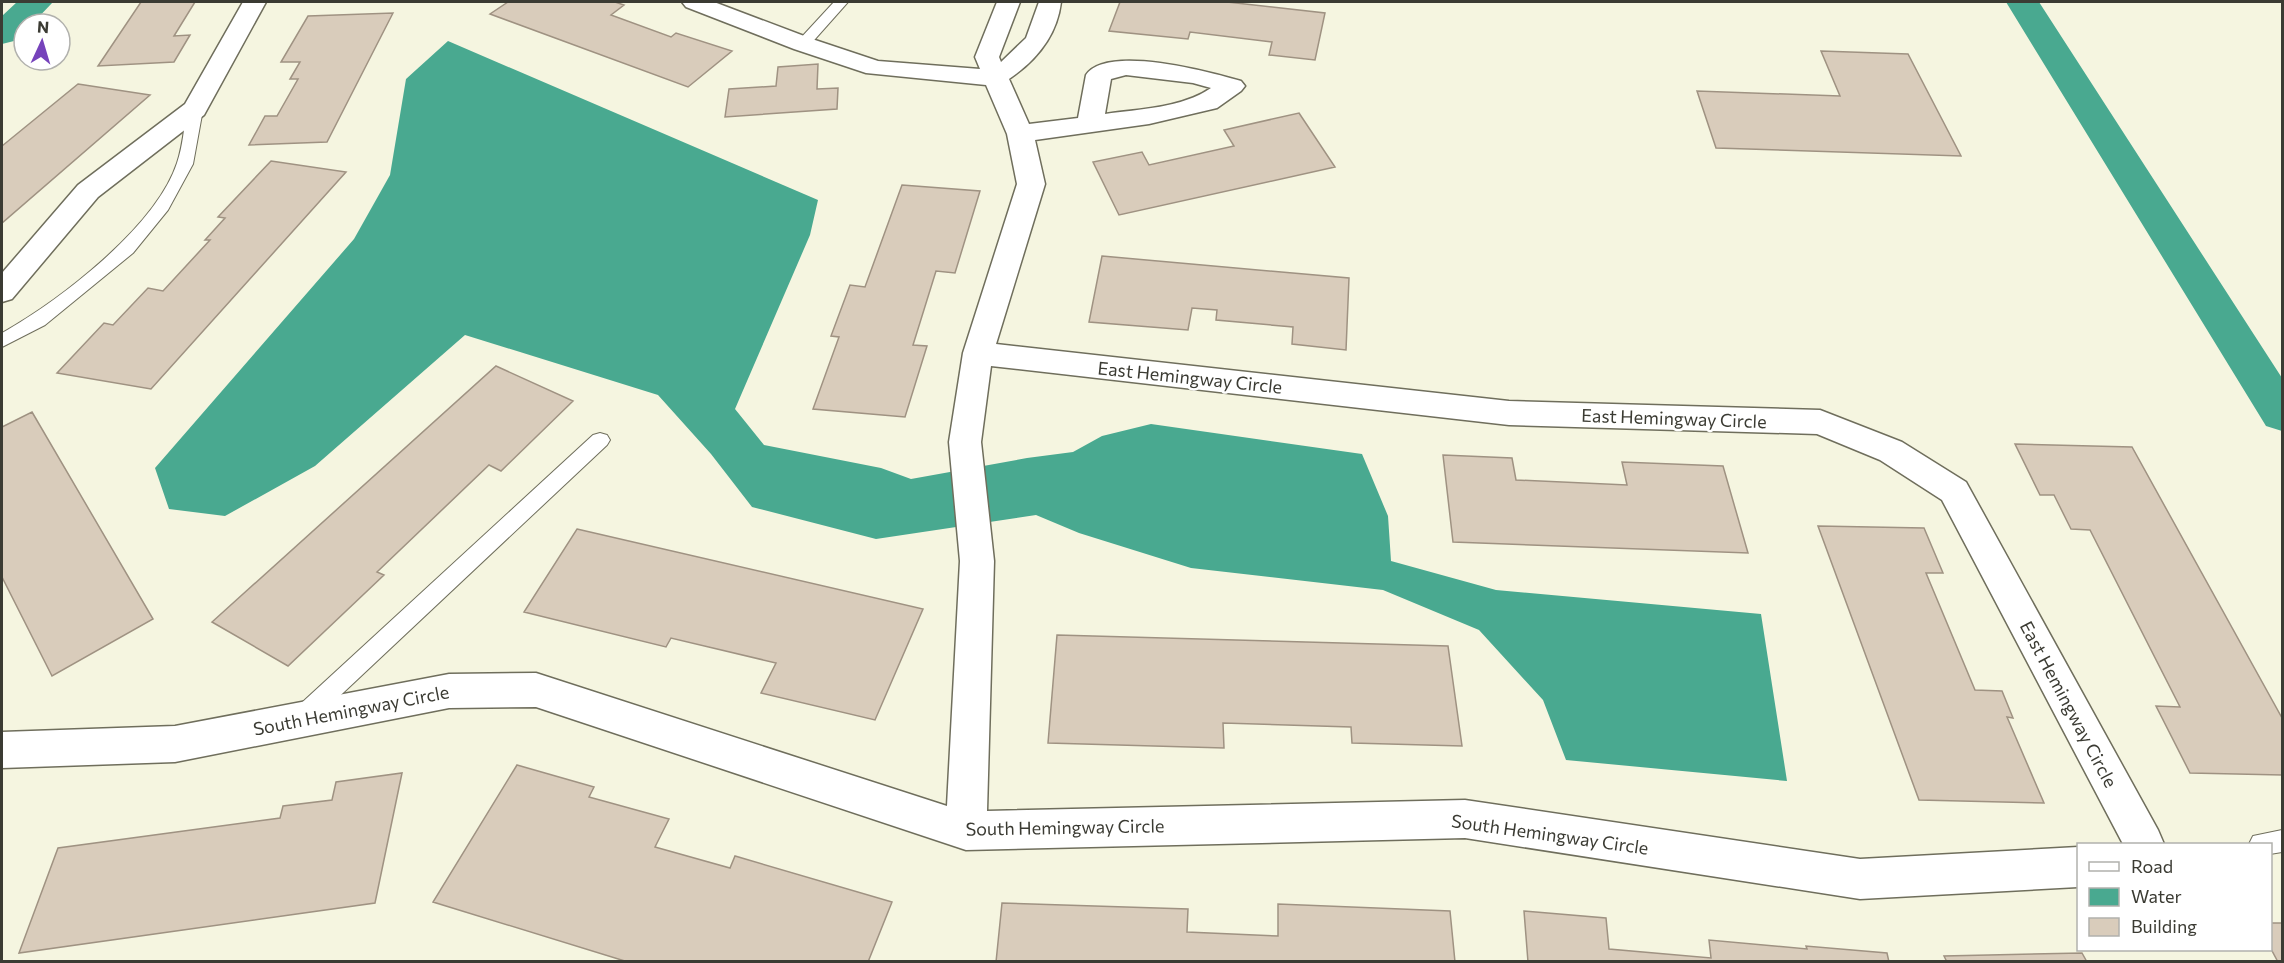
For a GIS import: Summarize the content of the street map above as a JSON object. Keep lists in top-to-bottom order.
{
  "streets": {
    "street": ["East Hemingway Circle", "South Hemingway Circle"]
  },
  "legend": ["Road", "Water", "Building"],
  "north": "top"
}
